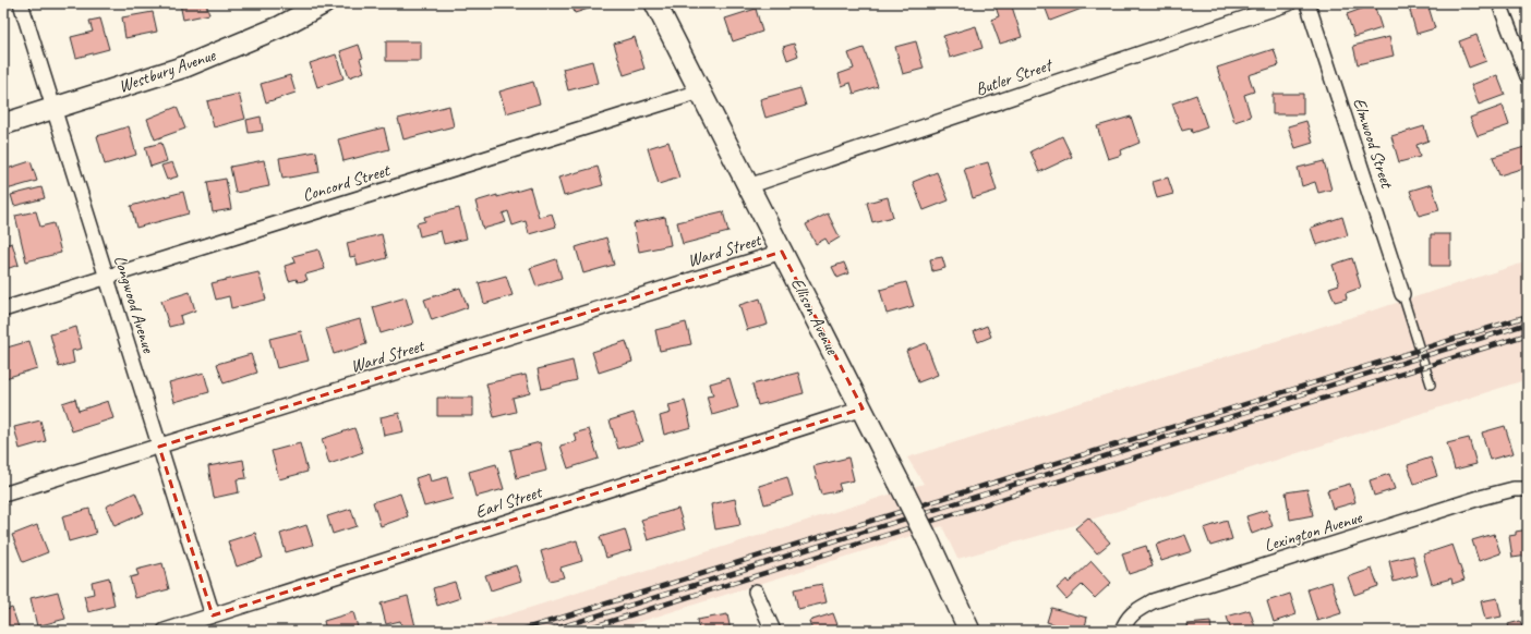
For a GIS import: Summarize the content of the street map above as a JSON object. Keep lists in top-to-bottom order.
{
  "streets": {
    "street": [
      "Westbury Avenue",
      "Butler Street",
      "Elmwood Street",
      "Concord Street",
      "Ward Street",
      "Longwood Avenue",
      "Ellison Avenue",
      "Earl Street",
      "Lexington Avenue"
    ]
  },
  "crossings": [
    ["Westbury Avenue", "Longwood Avenue"],
    ["Butler Street", "Ellison Avenue"],
    ["Concord Street", "Longwood Avenue"],
    ["Concord Street", "Ellison Avenue"],
    ["Ward Street", "Longwood Avenue"],
    ["Ward Street", "Ellison Avenue"],
    ["Longwood Avenue", "Earl Street"],
    ["Ellison Avenue", "Earl Street"]
  ]
}
